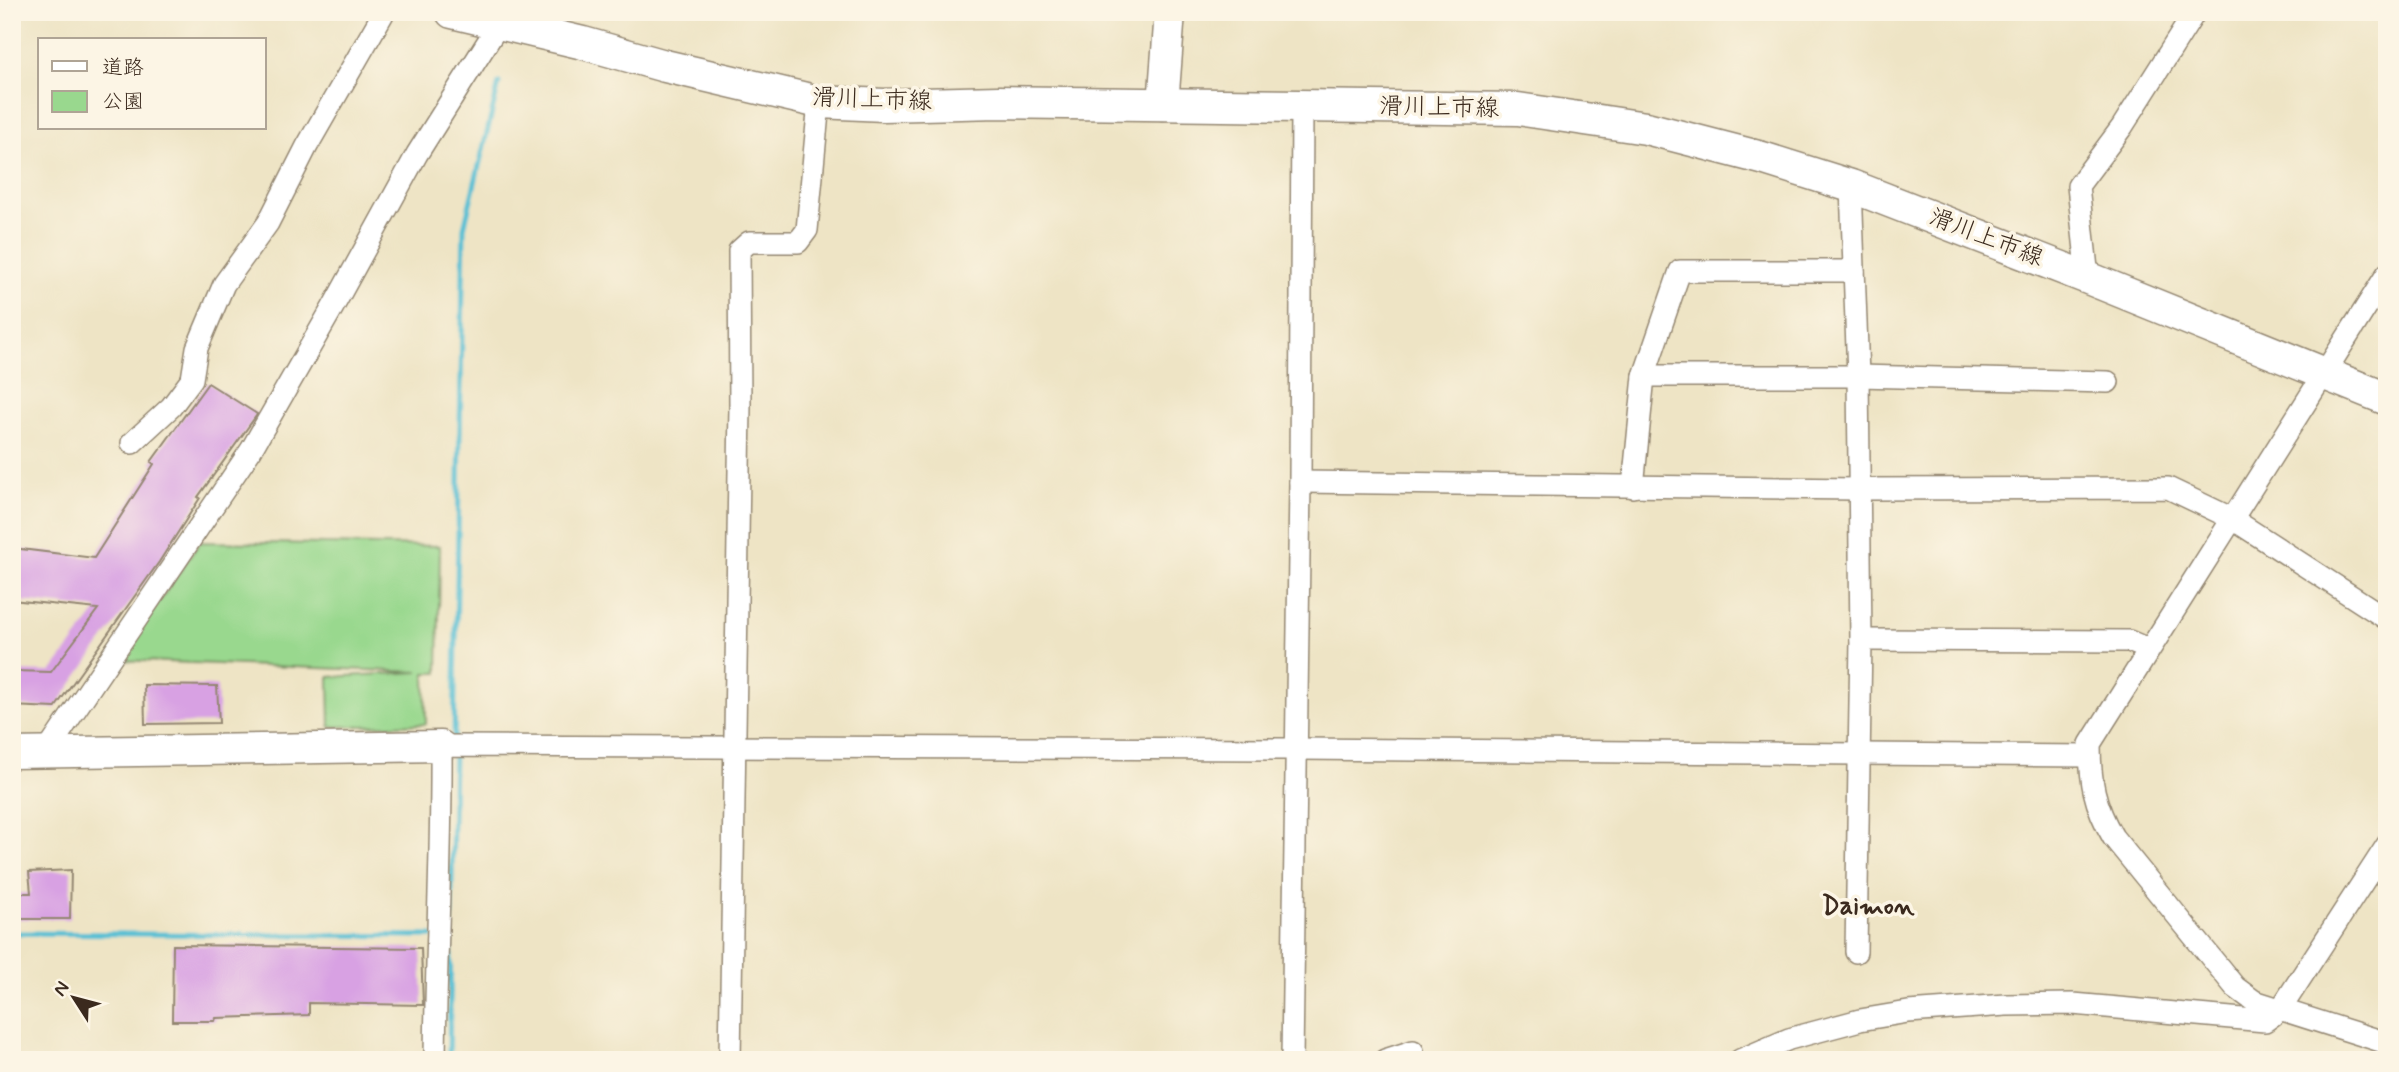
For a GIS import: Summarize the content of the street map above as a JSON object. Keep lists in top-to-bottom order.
{
  "streets": {
    "main road": ["滑川上市線"]
  },
  "districts": ["Daimon"],
  "legend": ["道路", "公園"],
  "north": "top left"
}
